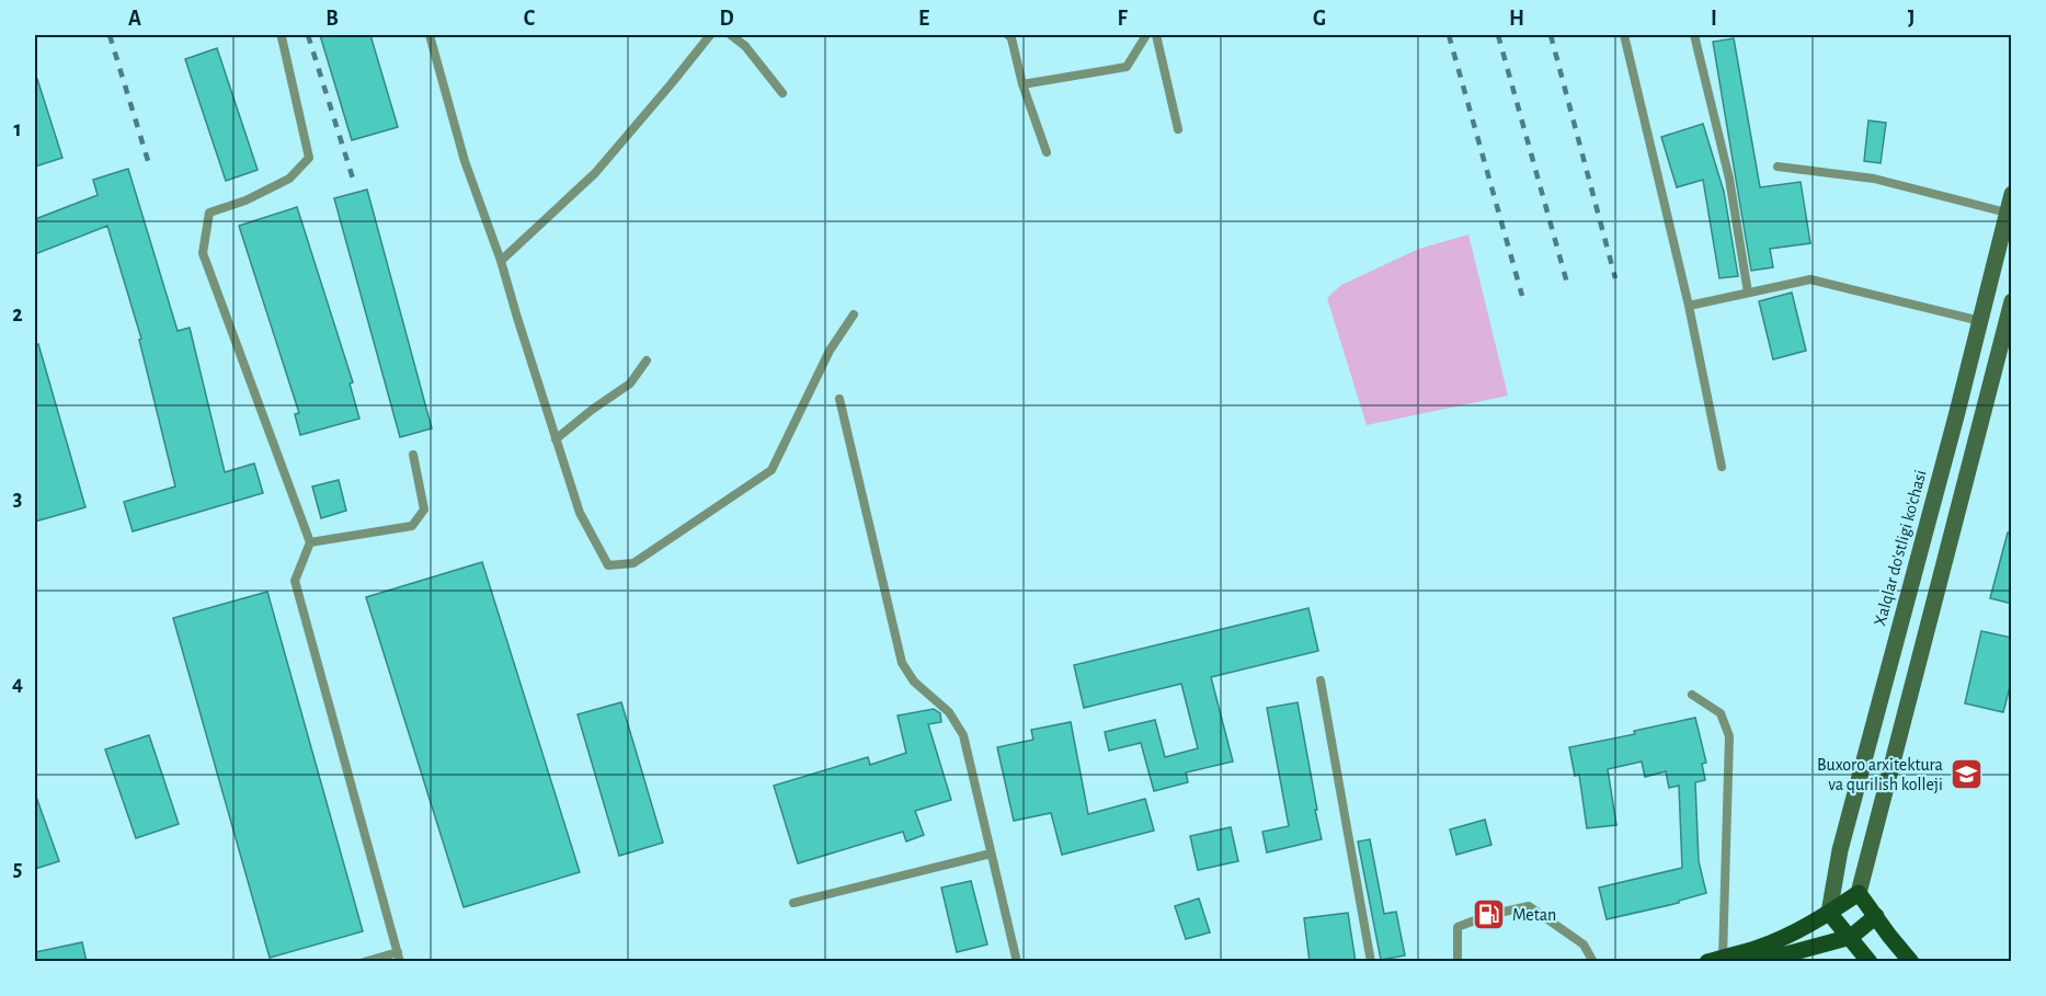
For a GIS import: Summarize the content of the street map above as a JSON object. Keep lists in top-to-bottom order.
{
  "streets": {
    "main road": ["Xalqlar do'stligi ko'chasi"]
  },
  "places": {
    "school or university": ["Buxoro arxitektura va qurilish kolleji"],
    "fuel station": ["Metan"]
  },
  "grid": {
    "columns": [
      "A",
      "B",
      "C",
      "D",
      "E",
      "F",
      "G",
      "H",
      "I",
      "J"
    ],
    "rows": [
      "1",
      "2",
      "3",
      "4",
      "5"
    ]
  }
}
